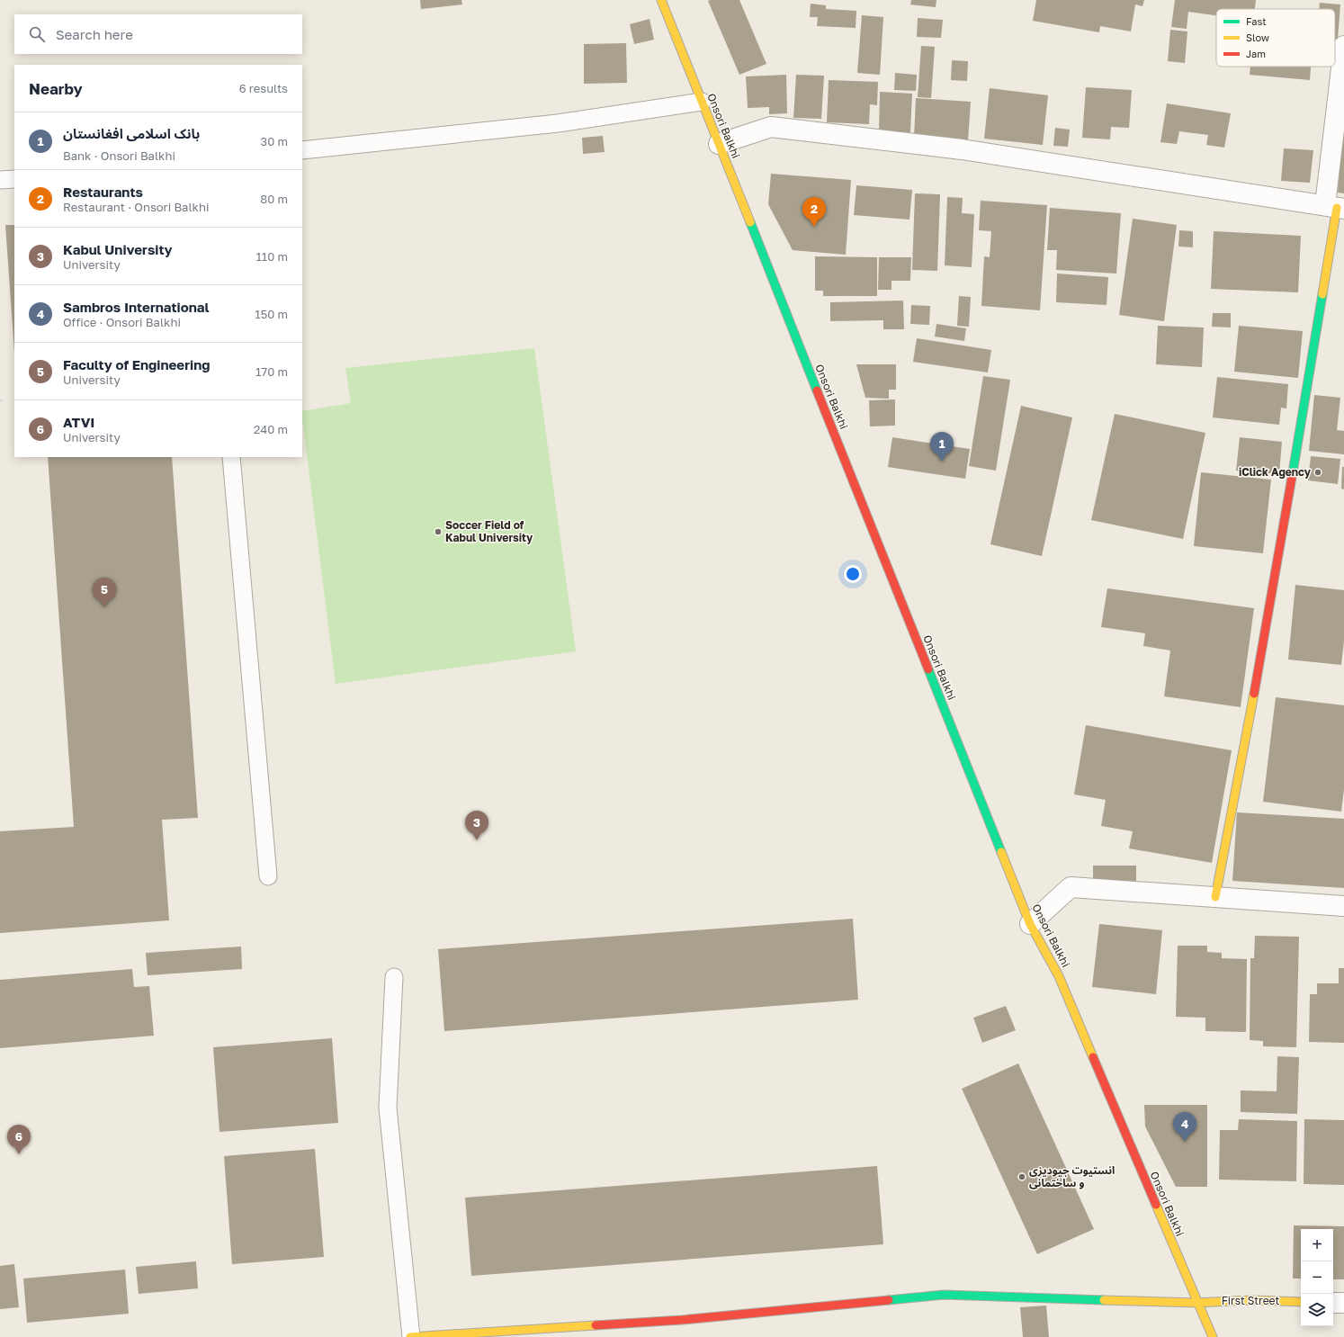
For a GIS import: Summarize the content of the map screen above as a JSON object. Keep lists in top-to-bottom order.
{
  "streets": {
    "street": ["Onsori Balkhi", "First Street"]
  },
  "crossings": [
    ["Onsori Balkhi", "First Street"]
  ],
  "places": ["iClick Agency", "Soccer Field of Kabul University", "انستیوت جیودیزی و ساختمانی"],
  "legend": ["Fast", "Slow", "Jam"],
  "page": {
    "search": "Search here",
    "heading": ["Nearby", "6 results"],
    "list": [
      {
        "mark": "1",
        "name": "بانک اسلامی افغانستان",
        "note": "Bank · Onsori Balkhi",
        "value": "30 m"
      },
      {
        "mark": "2",
        "name": "Restaurants",
        "note": "Restaurant · Onsori Balkhi",
        "value": "80 m"
      },
      {
        "mark": "3",
        "name": "Kabul University",
        "note": "University",
        "value": "110 m"
      },
      {
        "mark": "4",
        "name": "Sambros International",
        "note": "Office · Onsori Balkhi",
        "value": "150 m"
      },
      {
        "mark": "5",
        "name": "Faculty of Engineering",
        "note": "University",
        "value": "170 m"
      },
      {
        "mark": "6",
        "name": "ATVI",
        "note": "University",
        "value": "240 m"
      }
    ],
    "pins": [
      "2",
      "1",
      "5",
      "3",
      "4",
      "6"
    ],
    "map_buttons": ["+", "−"]
  }
}
